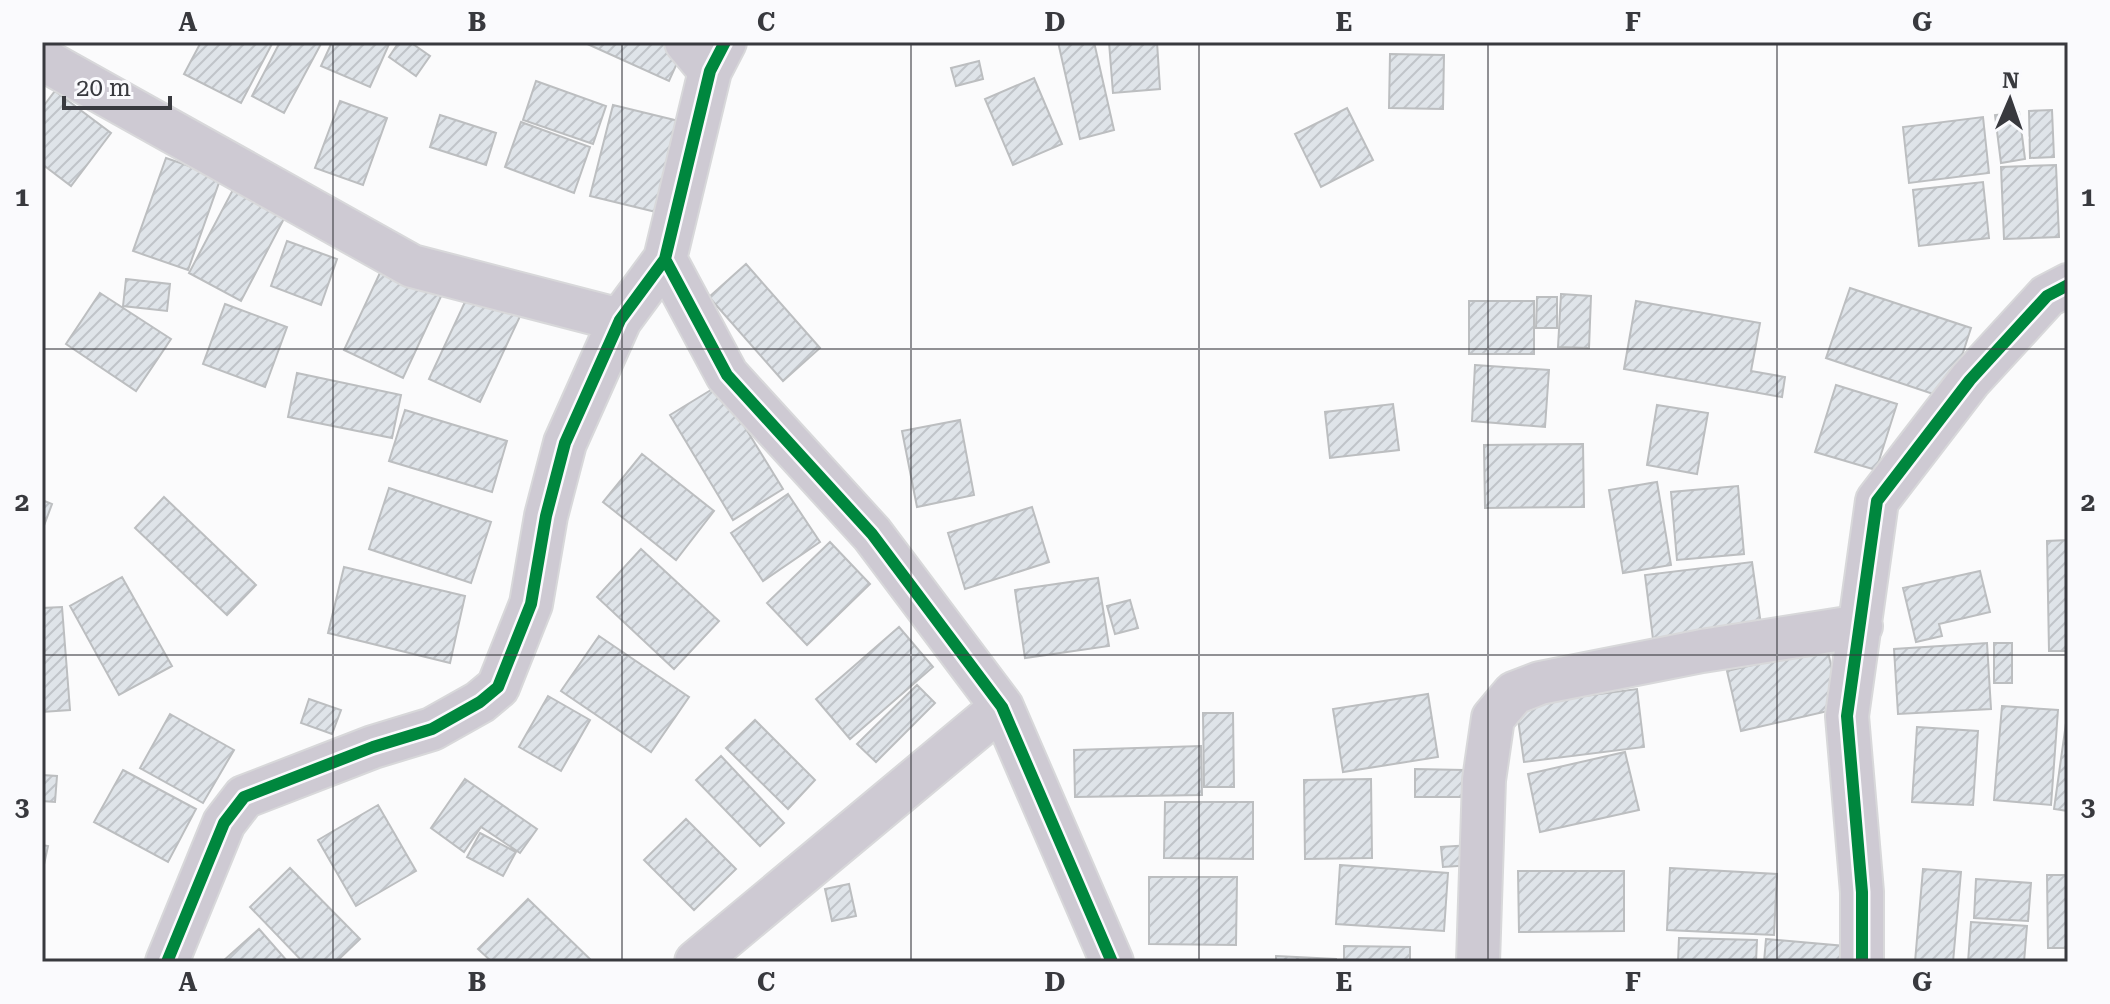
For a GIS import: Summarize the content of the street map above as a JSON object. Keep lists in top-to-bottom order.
{
  "scale_bar": "20 m",
  "north": "top",
  "grid": {
    "columns": [
      "A",
      "B",
      "C",
      "D",
      "E",
      "F",
      "G"
    ],
    "rows": ["1", "2", "3"]
  }
}
